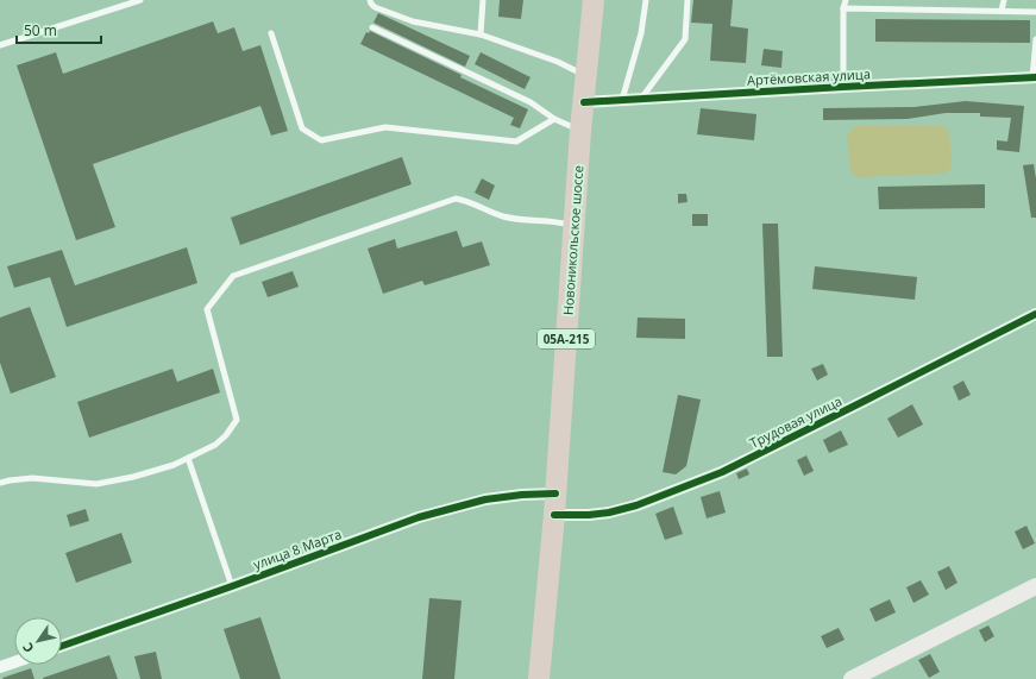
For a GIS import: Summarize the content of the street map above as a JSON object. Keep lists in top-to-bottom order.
{
  "streets": {
    "highway": ["Новоникольское шоссе", "05А-215"],
    "street": ["Артёмовская улица", "Трудовая улица", "улица 8 Марта"]
  },
  "crossings": [
    ["Артёмовская улица", "Новоникольское шоссе"],
    ["Новоникольское шоссе", "Трудовая улица"],
    ["Новоникольское шоссе", "улица 8 Марта"]
  ],
  "scale_bar": "50 m",
  "north": "bottom left"
}
